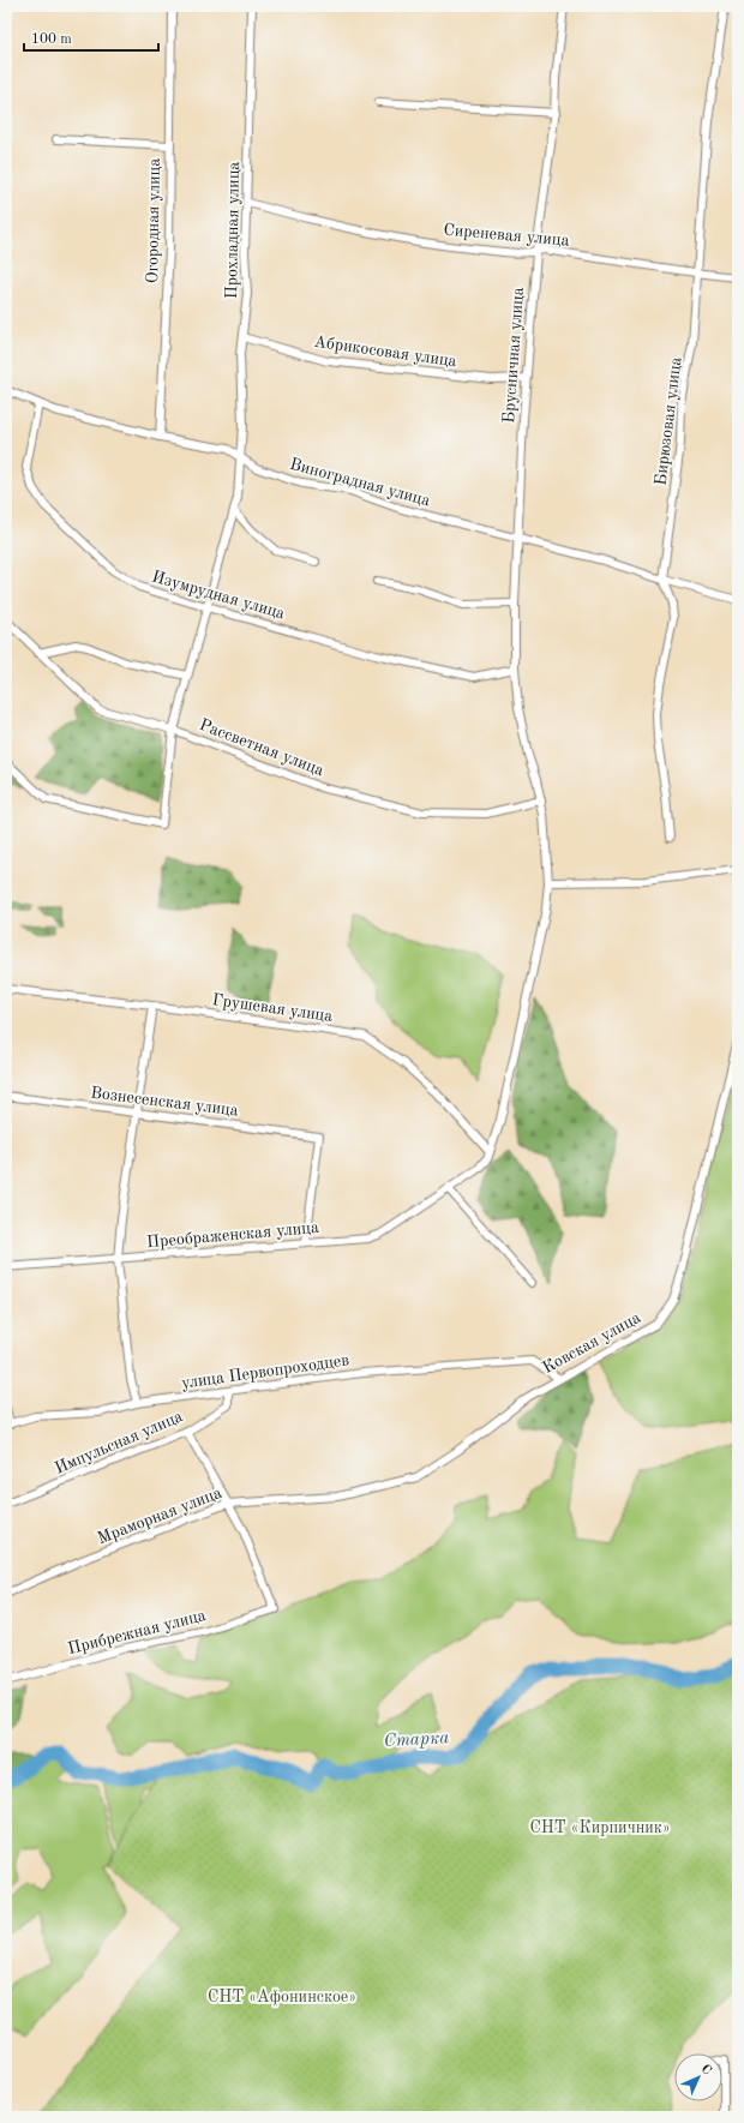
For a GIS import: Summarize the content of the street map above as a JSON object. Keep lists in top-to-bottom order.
{
  "streets": {
    "street": [
      "Огородная улица",
      "Прохладная улица",
      "Сиреневая улица",
      "Абрикосовая улица",
      "Брусничная улица",
      "Бирюзовая улица",
      "Виноградная улица",
      "Изумрудная улица",
      "Рассветная улица",
      "Грушевая улица",
      "Вознесенская улица",
      "Преображенская улица",
      "Ковская улица",
      "улица Первопроходцев",
      "Импульсная улица",
      "Мраморная улица",
      "Прибрежная улица"
    ]
  },
  "crossings": [
    ["Огородная улица", "Виноградная улица"],
    ["Прохладная улица", "Сиреневая улица"],
    ["Прохладная улица", "Абрикосовая улица"],
    ["Прохладная улица", "Виноградная улица"],
    ["Прохладная улица", "Изумрудная улица"],
    ["Прохладная улица", "Рассветная улица"],
    ["Сиреневая улица", "Брусничная улица"],
    ["Сиреневая улица", "Бирюзовая улица"],
    ["Абрикосовая улица", "Брусничная улица"],
    ["Брусничная улица", "Виноградная улица"],
    ["Брусничная улица", "Изумрудная улица"],
    ["Брусничная улица", "Рассветная улица"],
    ["Брусничная улица", "Преображенская улица"],
    ["Бирюзовая улица", "Виноградная улица"],
    ["Виноградная улица", "Изумрудная улица"],
    ["Грушевая улица", "Преображенская улица"],
    ["Вознесенская улица", "Преображенская улица"],
    ["Ковская улица", "улица Первопроходцев"],
    ["Ковская улица", "Мраморная улица"],
    ["улица Первопроходцев", "Импульсная улица"],
    ["Мраморная улица", "Прибрежная улица"]
  ],
  "water": ["Старка"],
  "parks": ["СНТ «Кирпичник»", "СНТ «Афонинское»"],
  "scale_bar": "100 m",
  "north": "top right"
}
